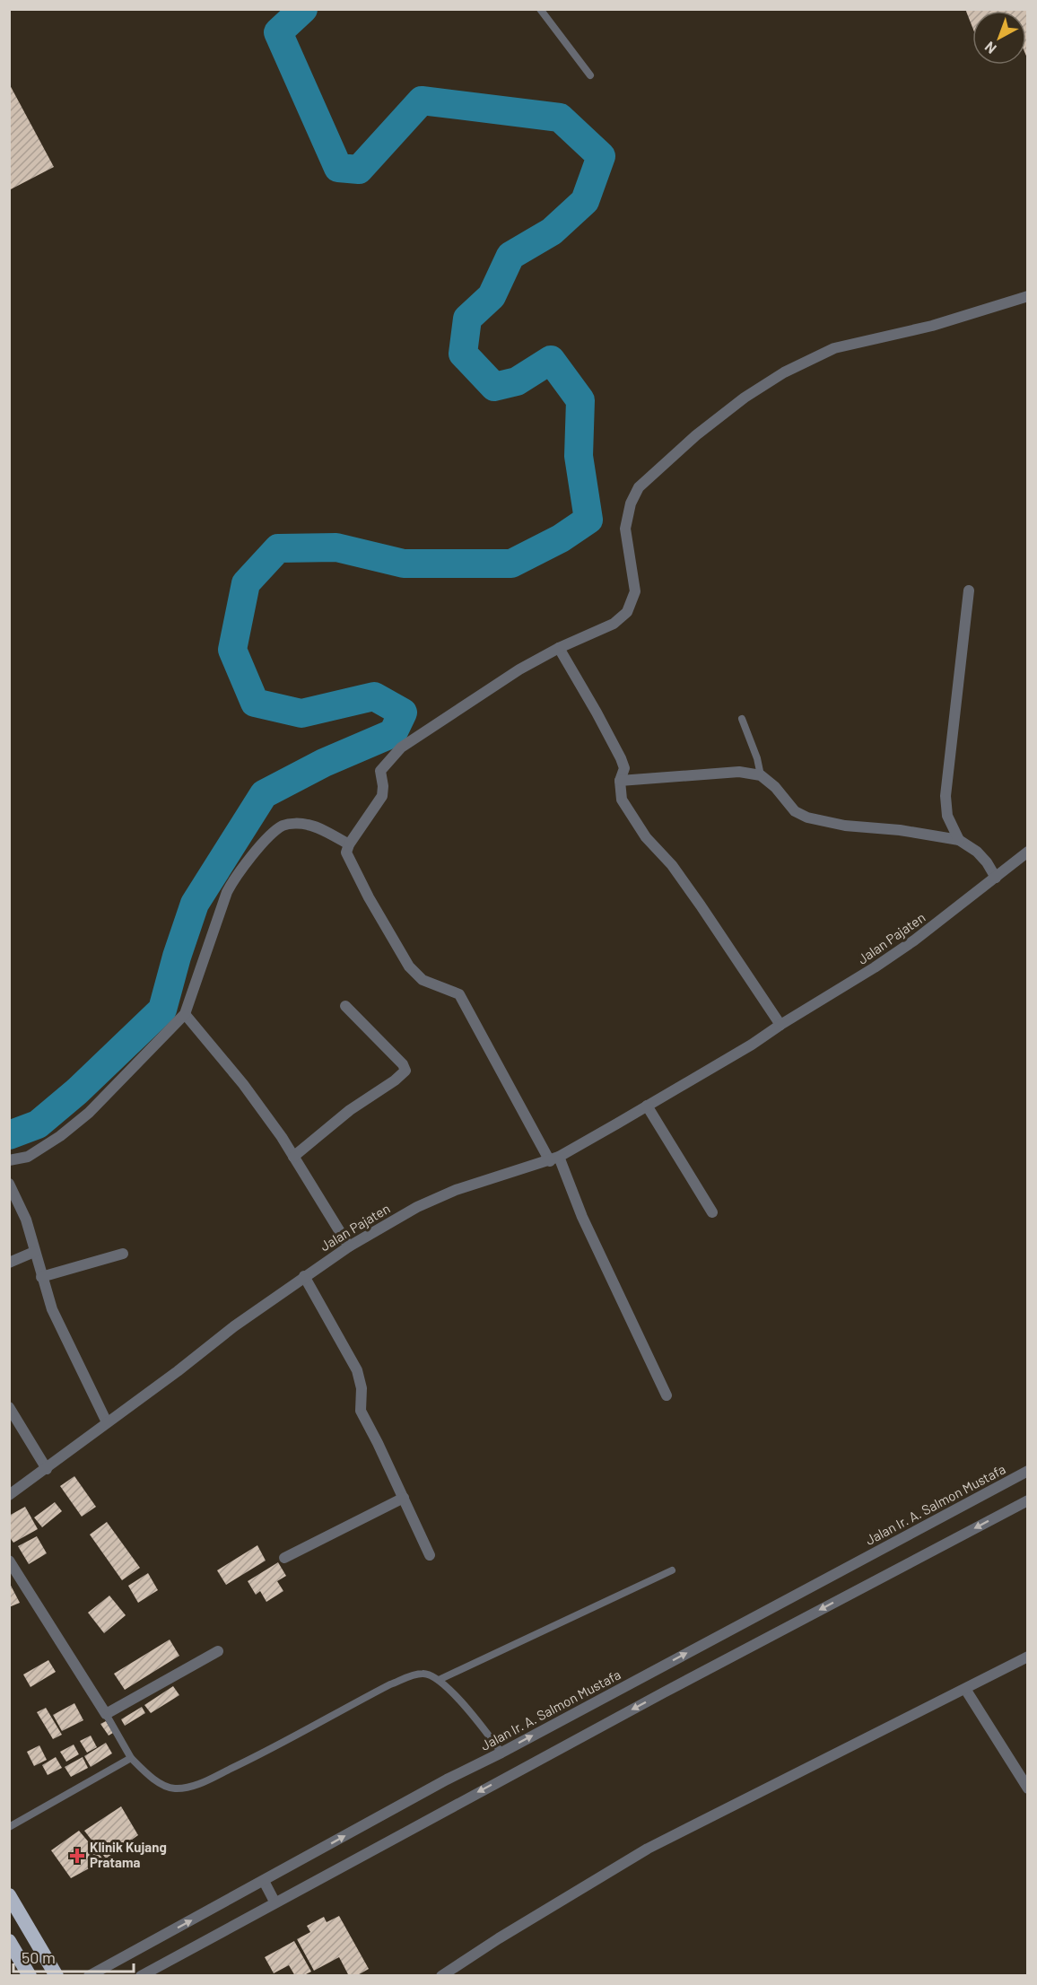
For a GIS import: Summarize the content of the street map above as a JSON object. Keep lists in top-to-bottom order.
{
  "streets": {
    "street": ["Jalan Pajaten", "Jalan Ir. A. Salmon Mustafa"]
  },
  "places": {
    "health": ["Klinik Kujang Pratama"]
  },
  "scale_bar": "50 m",
  "north": "bottom left"
}
